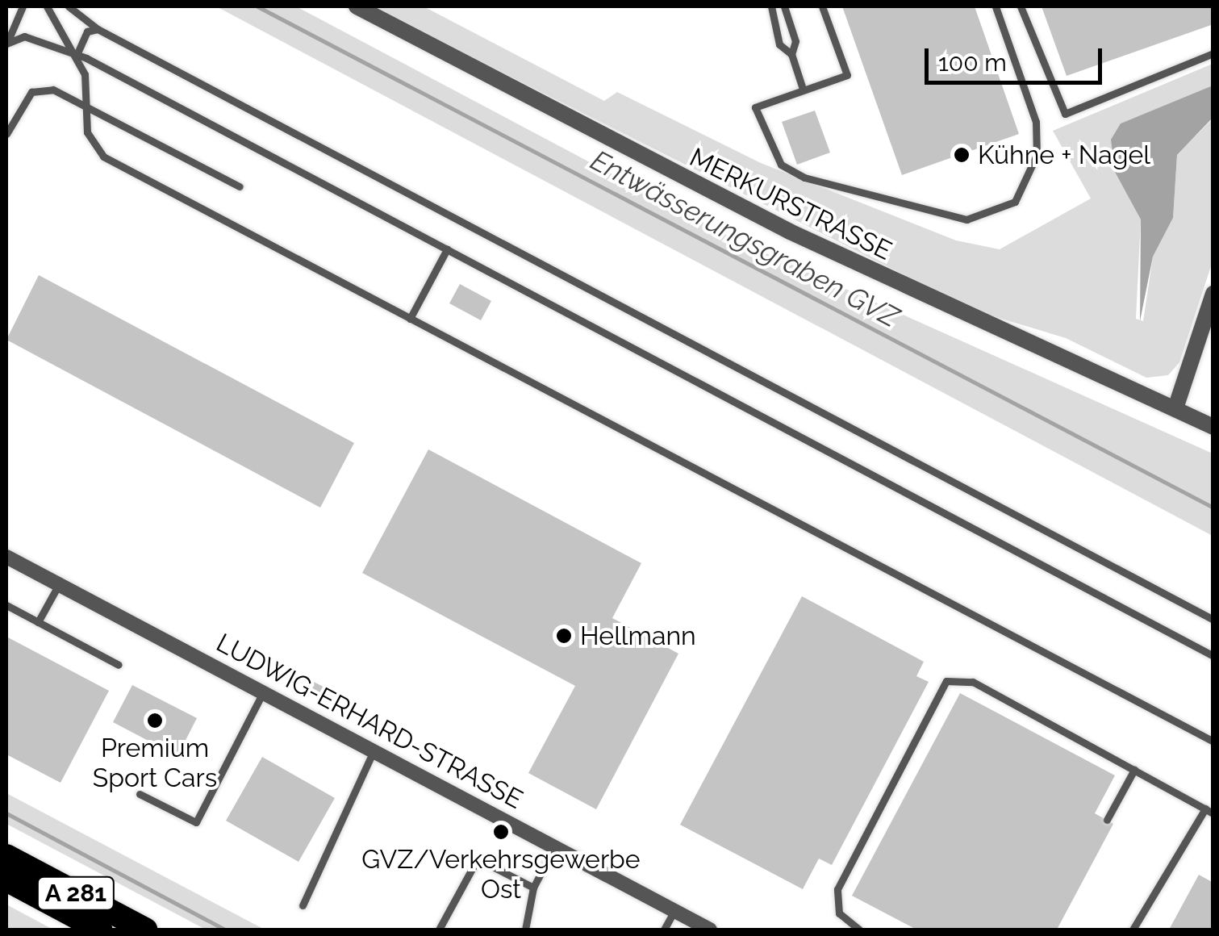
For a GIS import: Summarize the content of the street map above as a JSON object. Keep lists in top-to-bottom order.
{
  "streets": {
    "highway": ["A 281"],
    "street": ["MERKURSTRASSE", "LUDWIG-ERHARD-STRASSE"]
  },
  "water": ["Entwässerungsgraben GVZ"],
  "places": [
    "Kühne + Nagel",
    "Hellmann",
    "Premium Sport Cars",
    "GVZ/Verkehrsgewerbe Ost"
  ],
  "scale_bar": "100 m"
}
